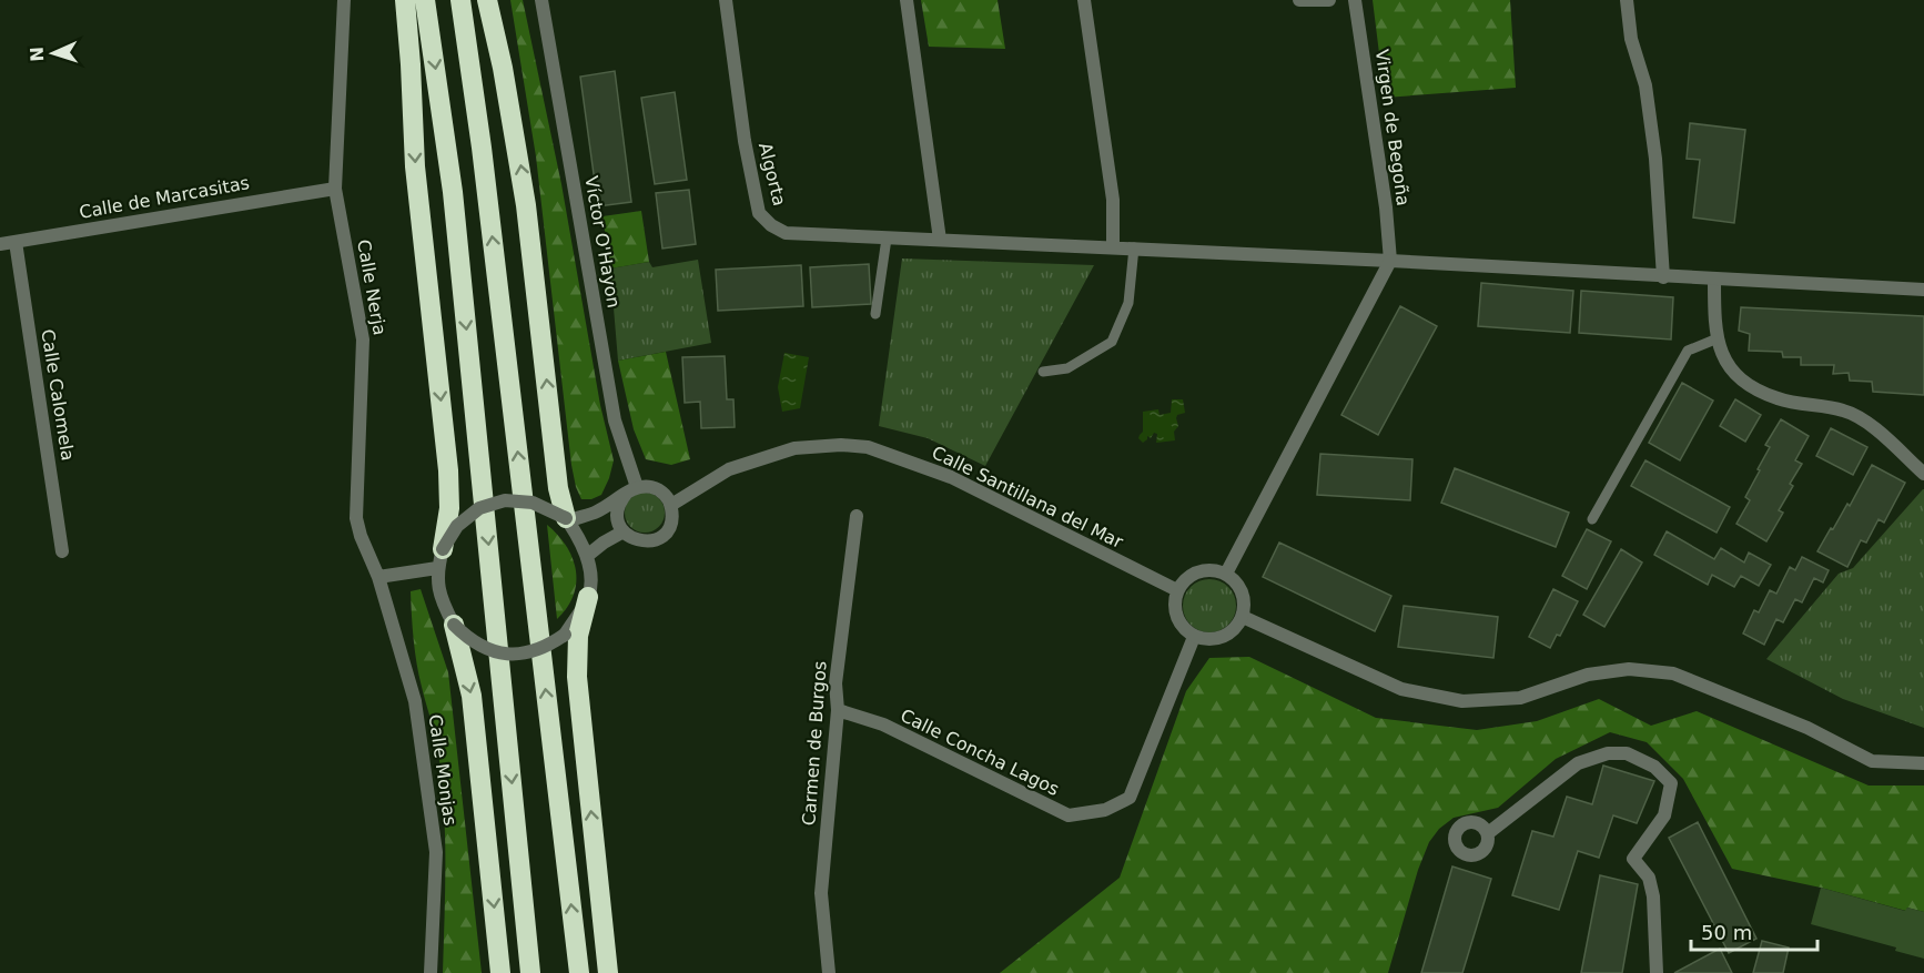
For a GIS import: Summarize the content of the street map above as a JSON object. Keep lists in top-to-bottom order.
{
  "streets": {
    "street": [
      "Virgen de Begoña",
      "Algorta",
      "Calle de Marcasitas",
      "Víctor O'Hayon",
      "Calle Nerja",
      "Calle Calomela",
      "Calle Santillana del Mar",
      "Carmen de Burgos",
      "Calle Concha Lagos",
      "Calle Monjas"
    ]
  },
  "crossings": [
    ["Virgen de Begoña", "Algorta"],
    ["Calle de Marcasitas", "Calle Nerja"],
    ["Calle de Marcasitas", "Calle Calomela"],
    ["Víctor O'Hayon", "Calle Santillana del Mar"],
    ["Calle Nerja", "Calle Monjas"],
    ["Calle Santillana del Mar", "Calle Concha Lagos"],
    ["Carmen de Burgos", "Calle Concha Lagos"]
  ],
  "scale_bar": "50 m",
  "north": "left"
}
